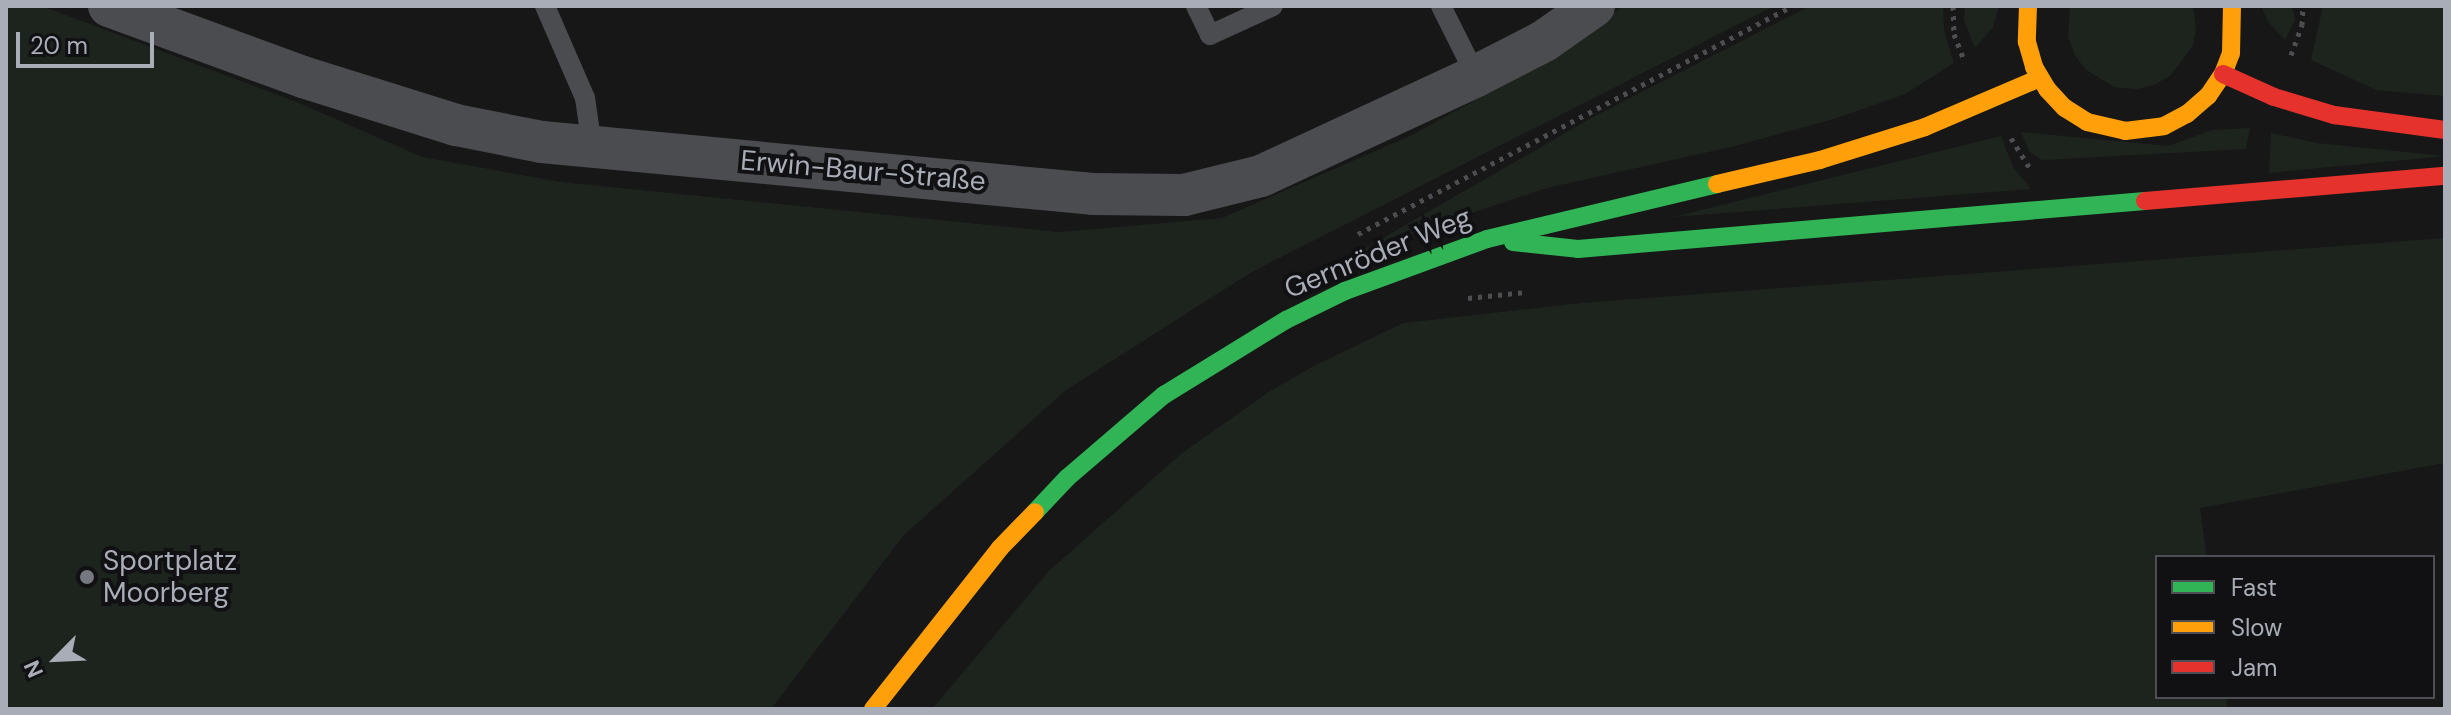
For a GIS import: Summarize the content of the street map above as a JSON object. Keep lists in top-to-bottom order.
{
  "streets": {
    "main road": ["Gernröder Weg"],
    "street": ["Erwin-Baur-Straße"]
  },
  "places": ["Sportplatz Moorberg"],
  "legend": ["Fast", "Slow", "Jam"],
  "scale_bar": "20 m",
  "north": "bottom left"
}
